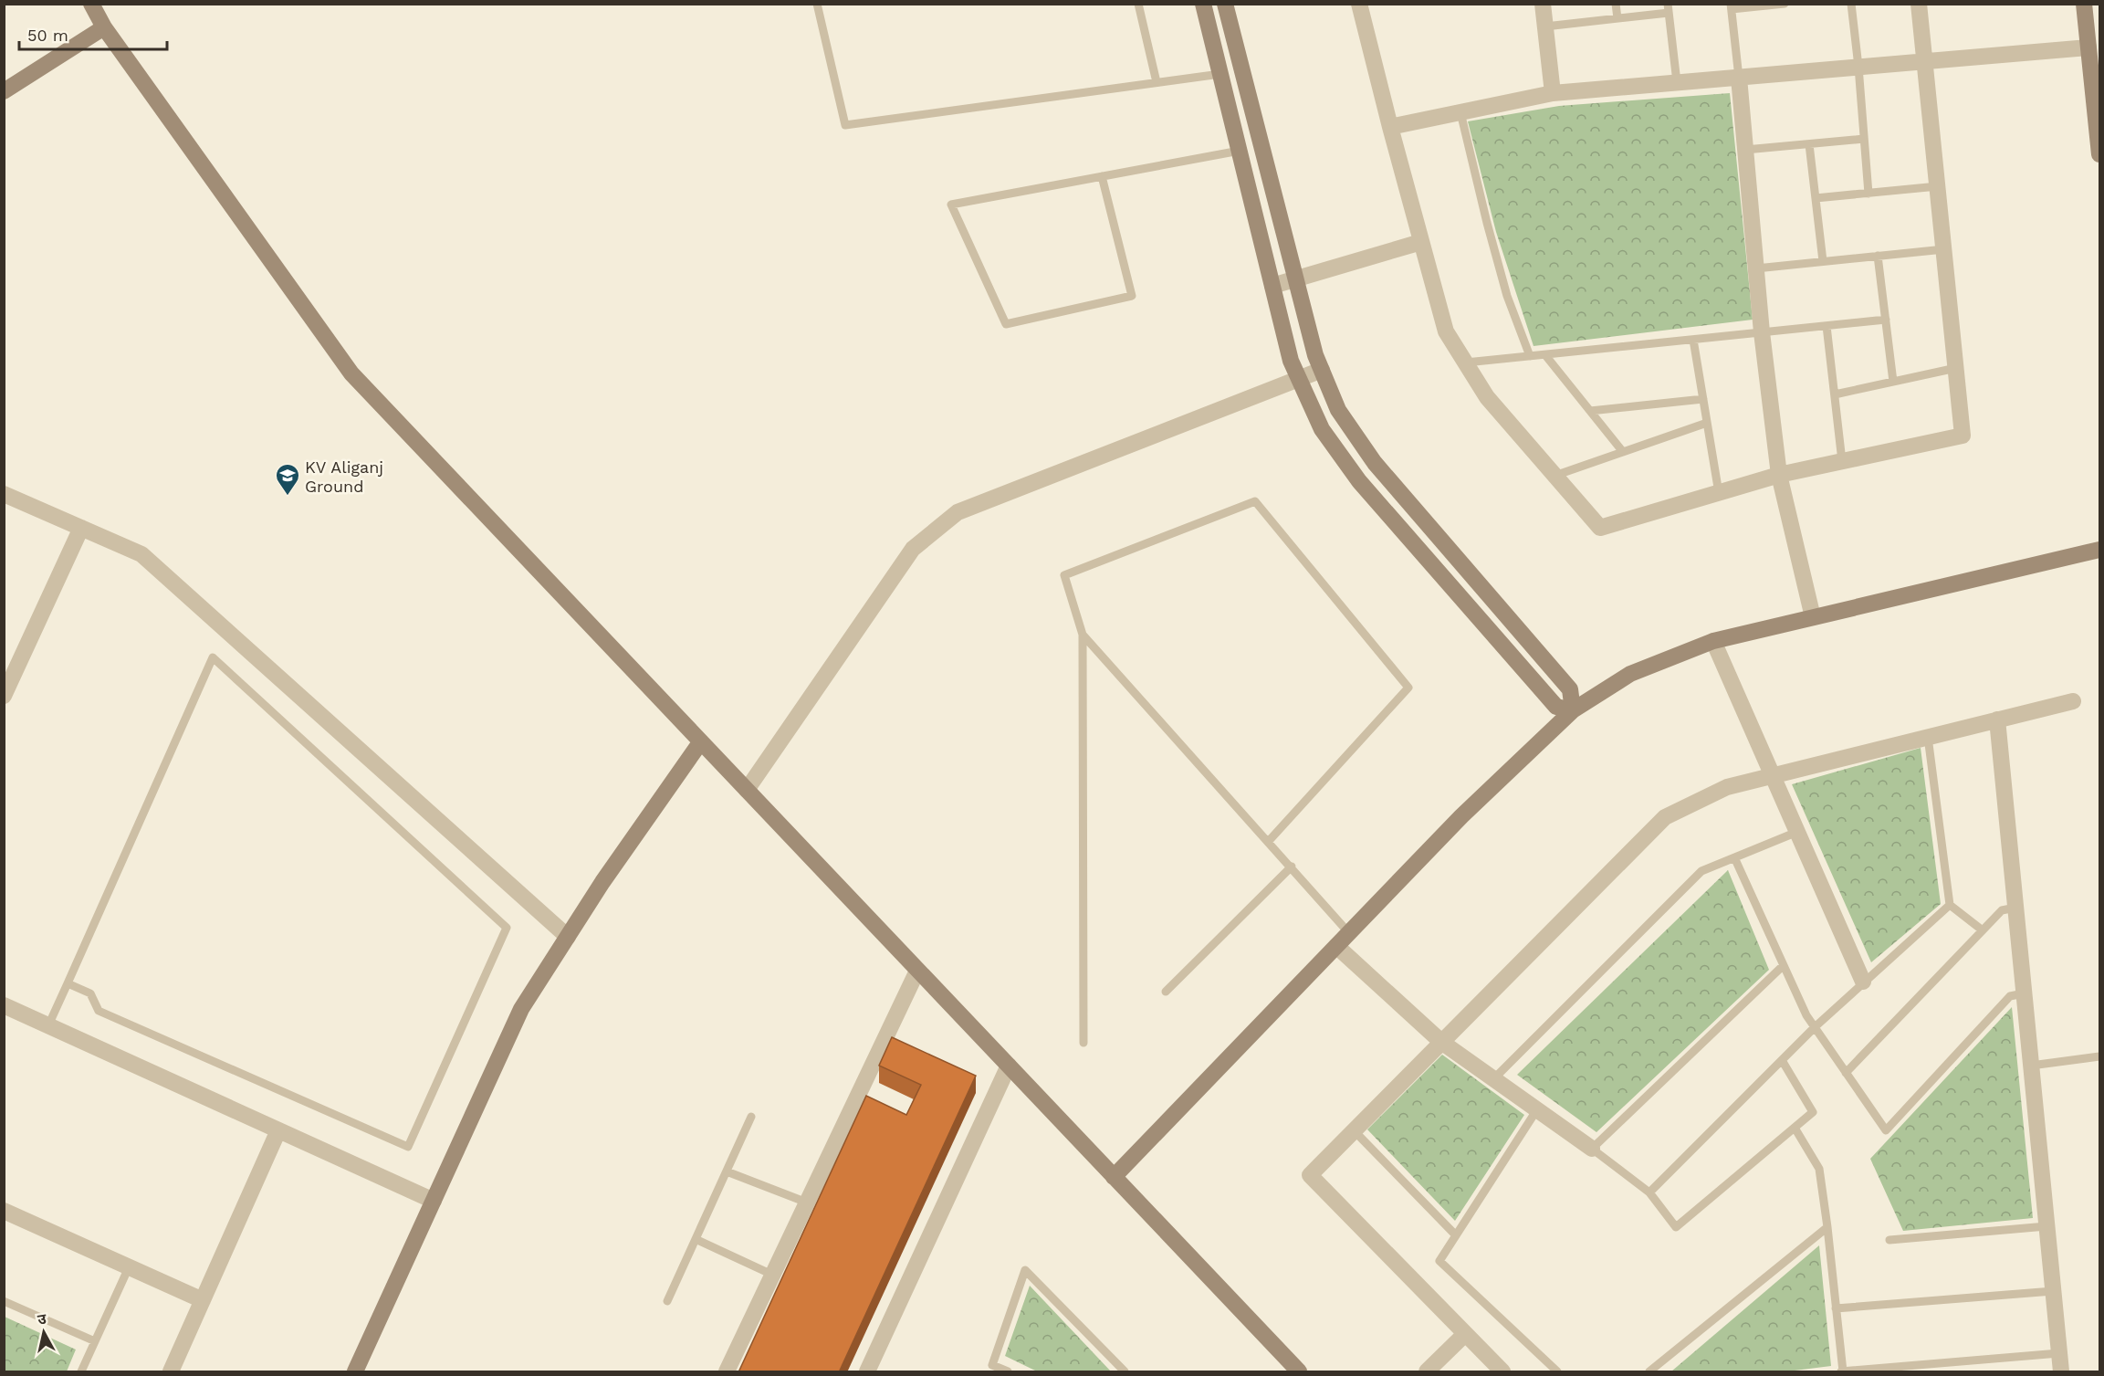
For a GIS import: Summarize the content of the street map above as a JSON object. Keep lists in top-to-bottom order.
{
  "places": {
    "school or university": ["KV Aliganj Ground"]
  },
  "scale_bar": "50 m",
  "north": "top"
}
